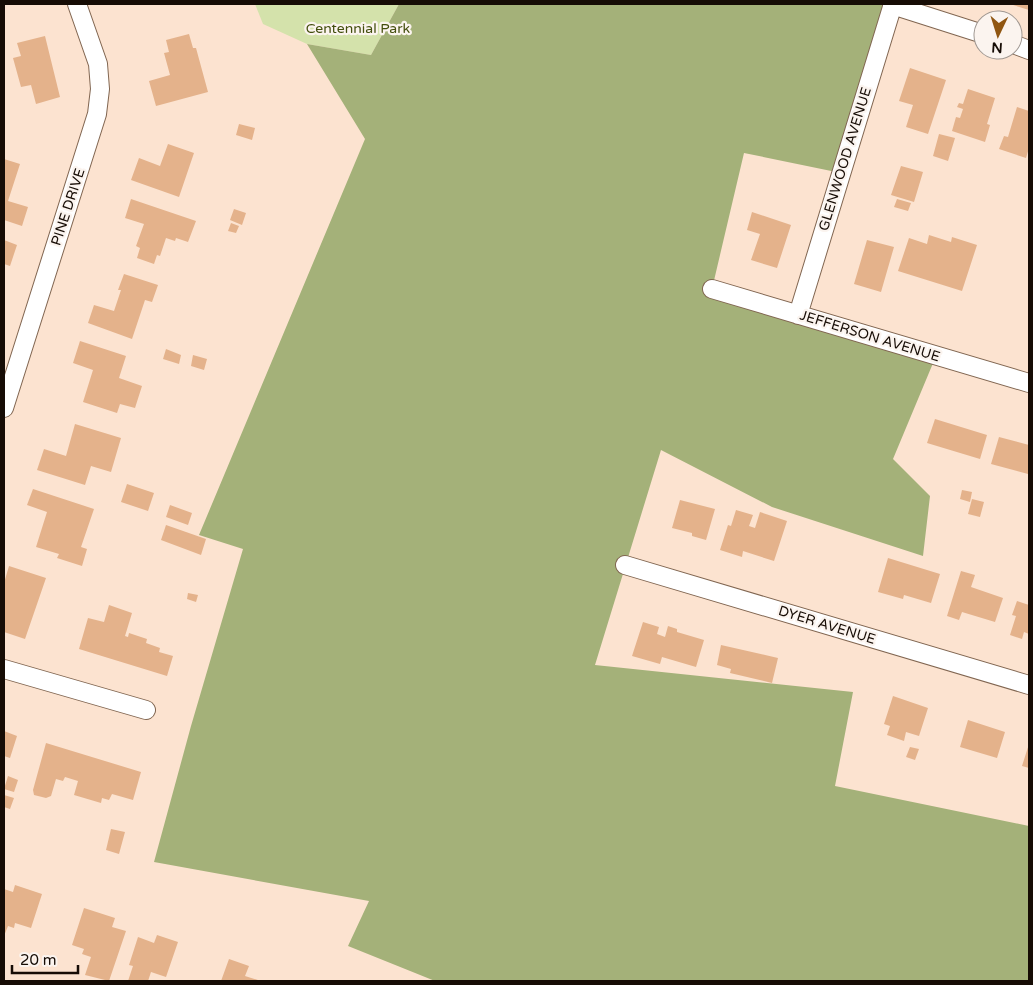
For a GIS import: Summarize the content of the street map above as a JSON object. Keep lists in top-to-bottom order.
{
  "streets": {
    "street": [
      "GLENWOOD AVENUE",
      "PINE DRIVE",
      "JEFFERSON AVENUE",
      "DYER AVENUE"
    ]
  },
  "crossings": [
    ["GLENWOOD AVENUE", "JEFFERSON AVENUE"]
  ],
  "parks": ["Centennial Park"],
  "scale_bar": "20 m",
  "north": "bottom"
}
